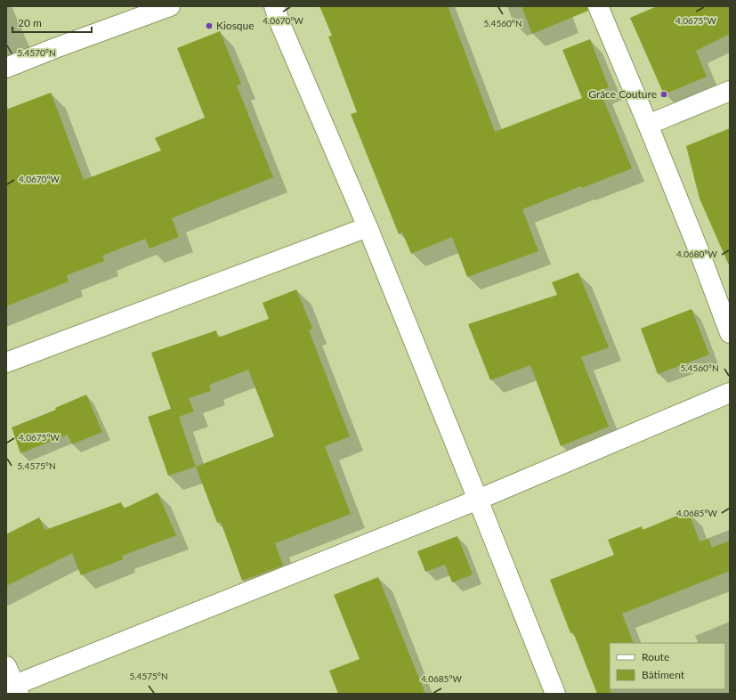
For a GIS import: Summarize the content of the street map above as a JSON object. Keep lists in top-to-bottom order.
{
  "places": ["Kiosque", "Grâce Couture"],
  "legend": ["Route", "Bâtiment"],
  "scale_bar": "20 m",
  "coordinates": [
    "4.0670°W",
    "4.0675°W",
    "5.4560°N",
    "5.4570°N",
    "4.0680°W",
    "5.4575°N",
    "4.0685°W"
  ]
}
